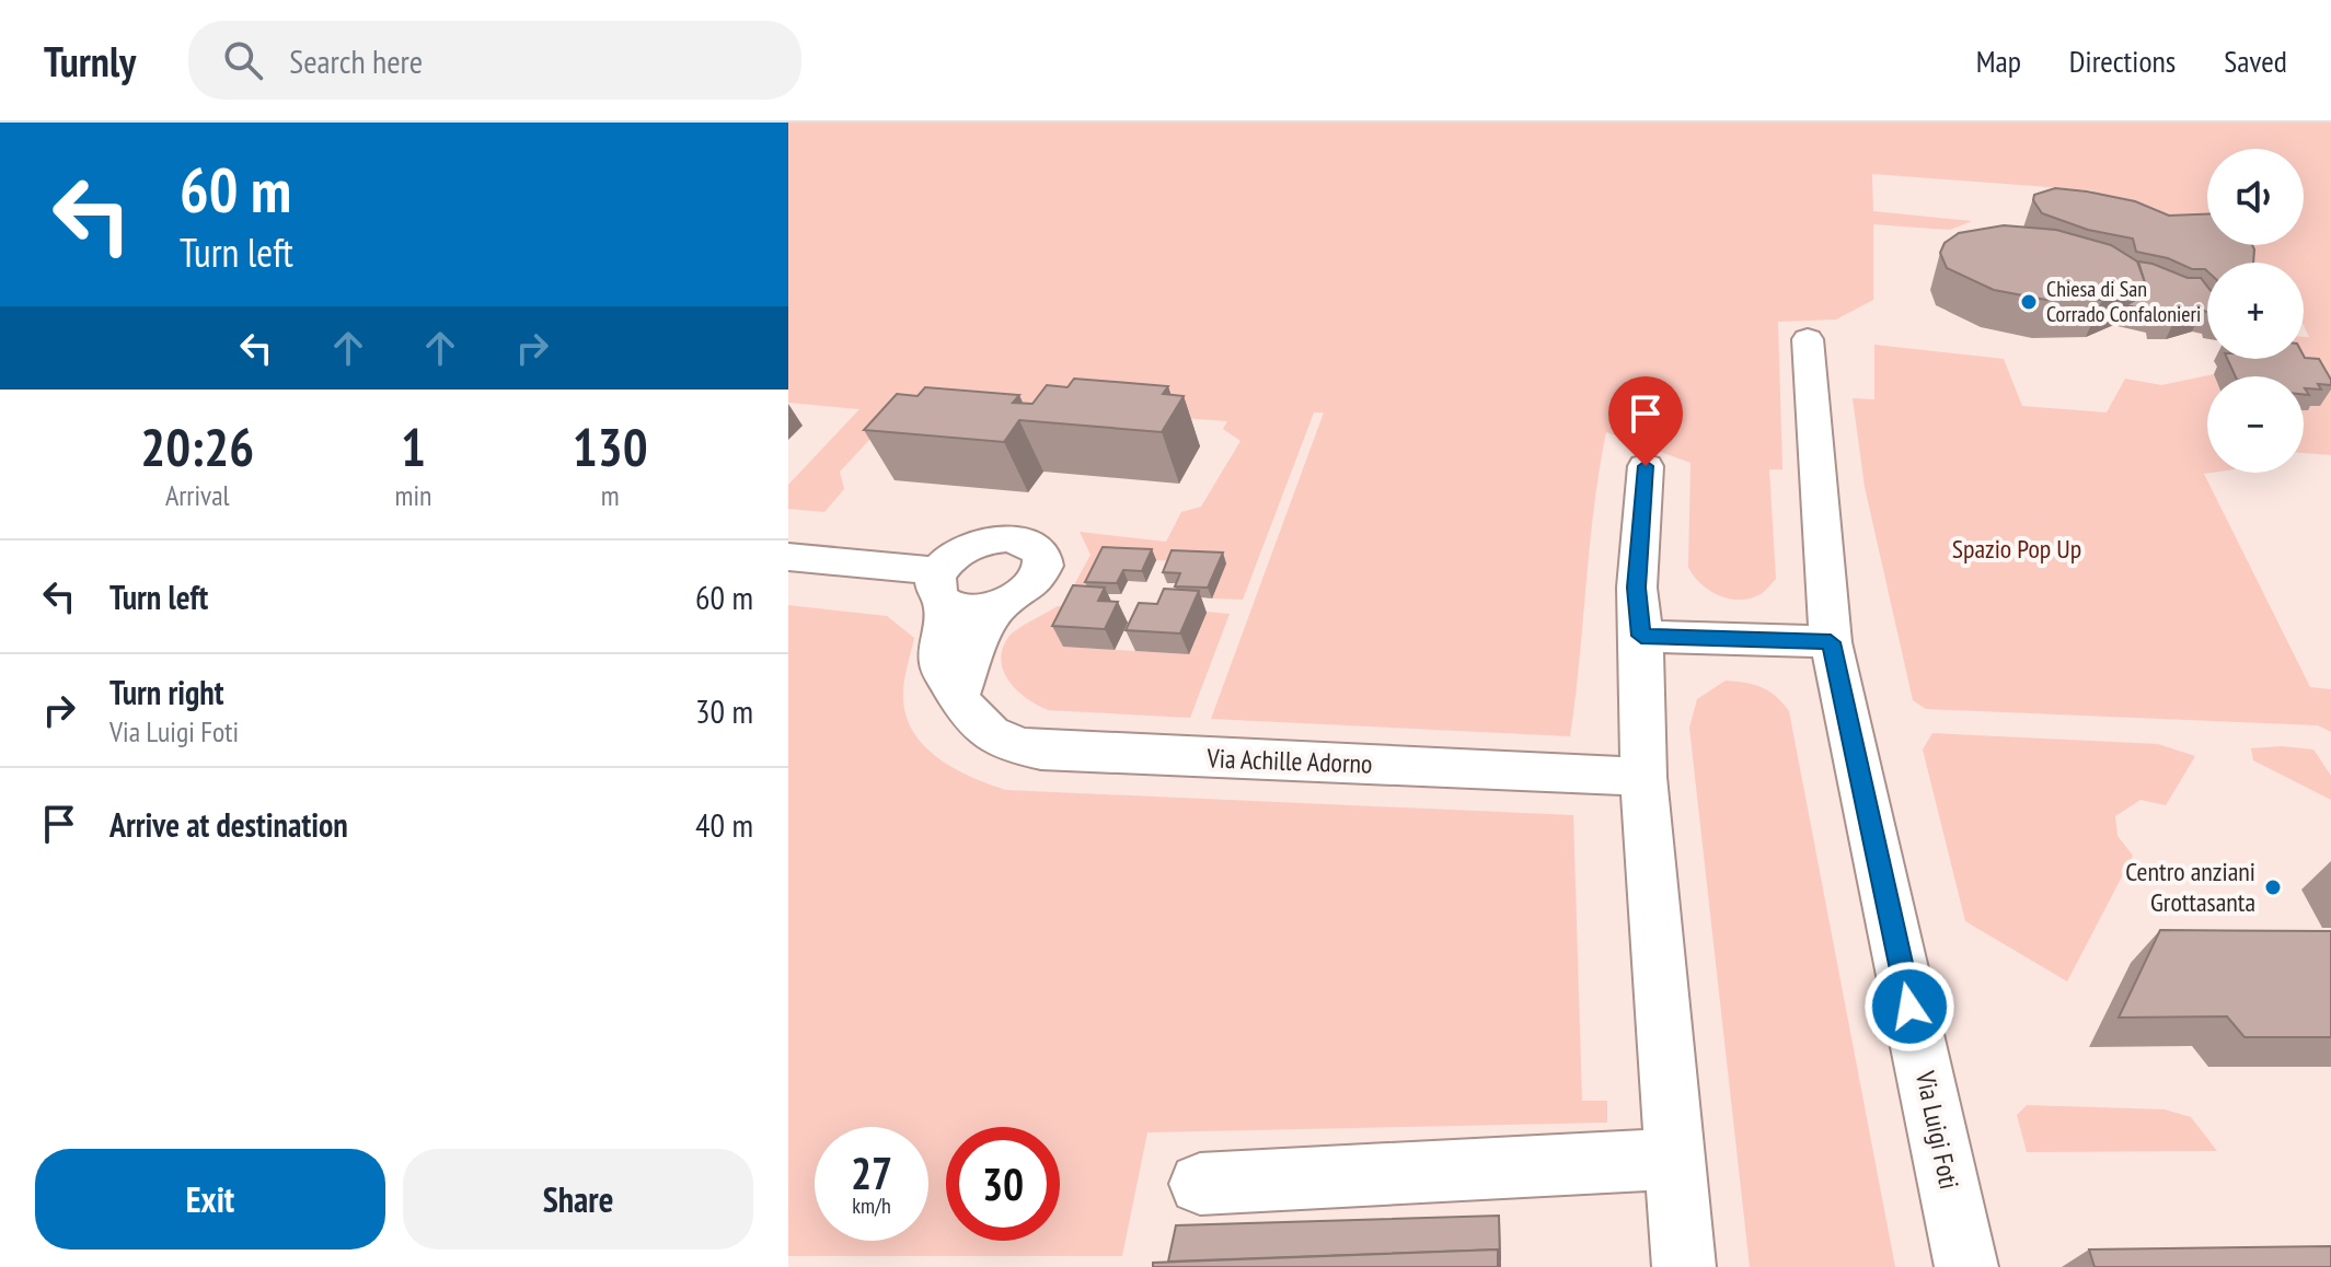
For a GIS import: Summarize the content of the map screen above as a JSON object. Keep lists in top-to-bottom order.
{
  "streets": {
    "street": ["Via Achille Adorno", "Via Luigi Foti"]
  },
  "parks": ["Spazio Pop Up"],
  "places": ["Chiesa di San Corrado Confalonieri", "Centro anziani Grottasanta"],
  "page": {
    "header": "Turnly",
    "search": "Search here",
    "nav": ["Map", "Directions", "Saved"],
    "turn": ["60 m", "Turn left"],
    "map_buttons": ["+", "−"],
    "eta": [
      "20:26",
      "Arrival",
      "1",
      "min",
      "130",
      "m"
    ],
    "list": [
      {
        "name": "Turn left",
        "value": "60 m"
      },
      {
        "name": "Turn right",
        "note": "Via Luigi Foti",
        "value": "30 m"
      },
      {
        "name": "Arrive at destination",
        "value": "40 m"
      }
    ],
    "speed": "27 km/h",
    "limit": "30",
    "buttons": ["Exit", "Share"]
  }
}
